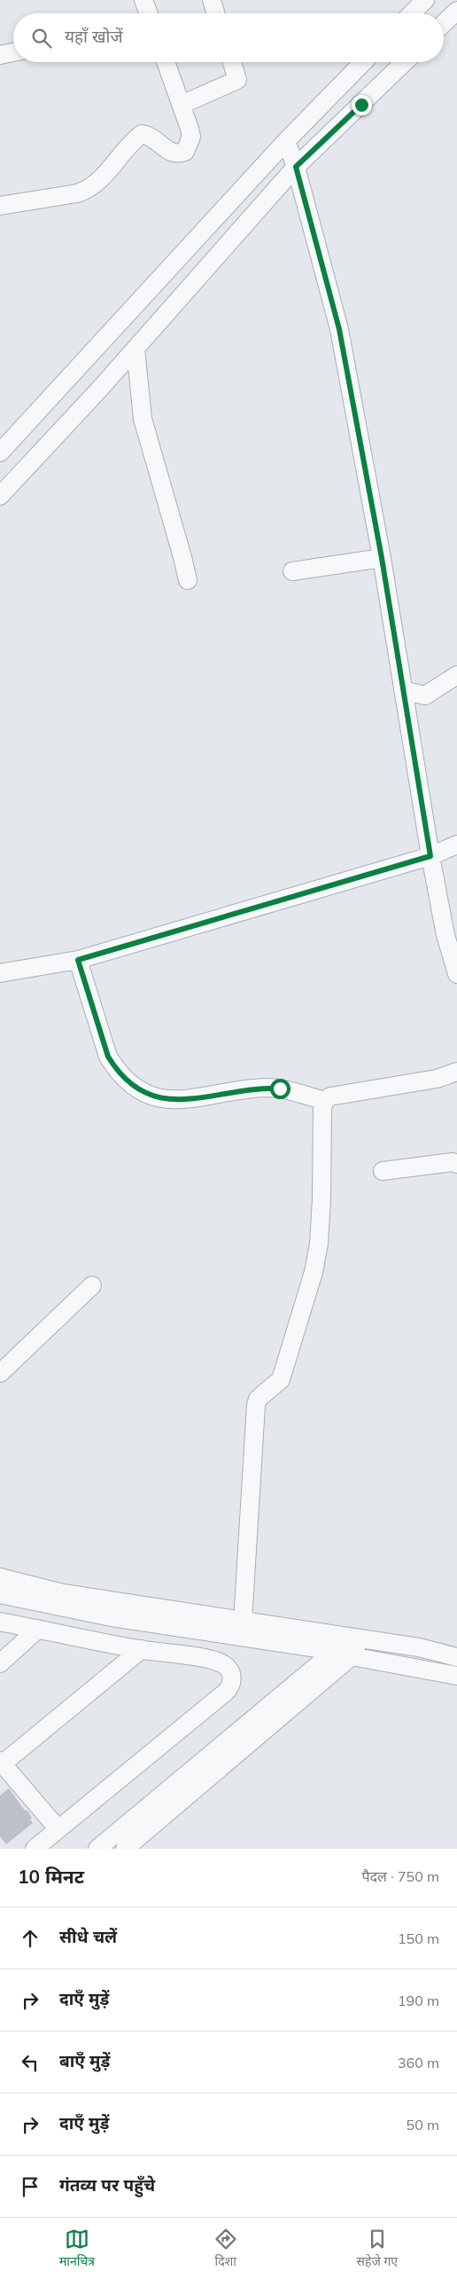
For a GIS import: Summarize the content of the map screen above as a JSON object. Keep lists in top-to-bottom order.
{
  "page": {
    "search": "यहाँ खोजें",
    "heading": ["10 मिनट", "पैदल · 750 m"],
    "list": [
      ["सीधे चलें", "150 m"],
      ["दाएँ मुड़ें", "190 m"],
      ["बाएँ मुड़ें", "360 m"],
      ["दाएँ मुड़ें", "50 m"],
      "गंतव्य पर पहुँचे"
    ],
    "nav": ["मानचित्र", "दिशा", "सहेजे गए"]
  }
}
